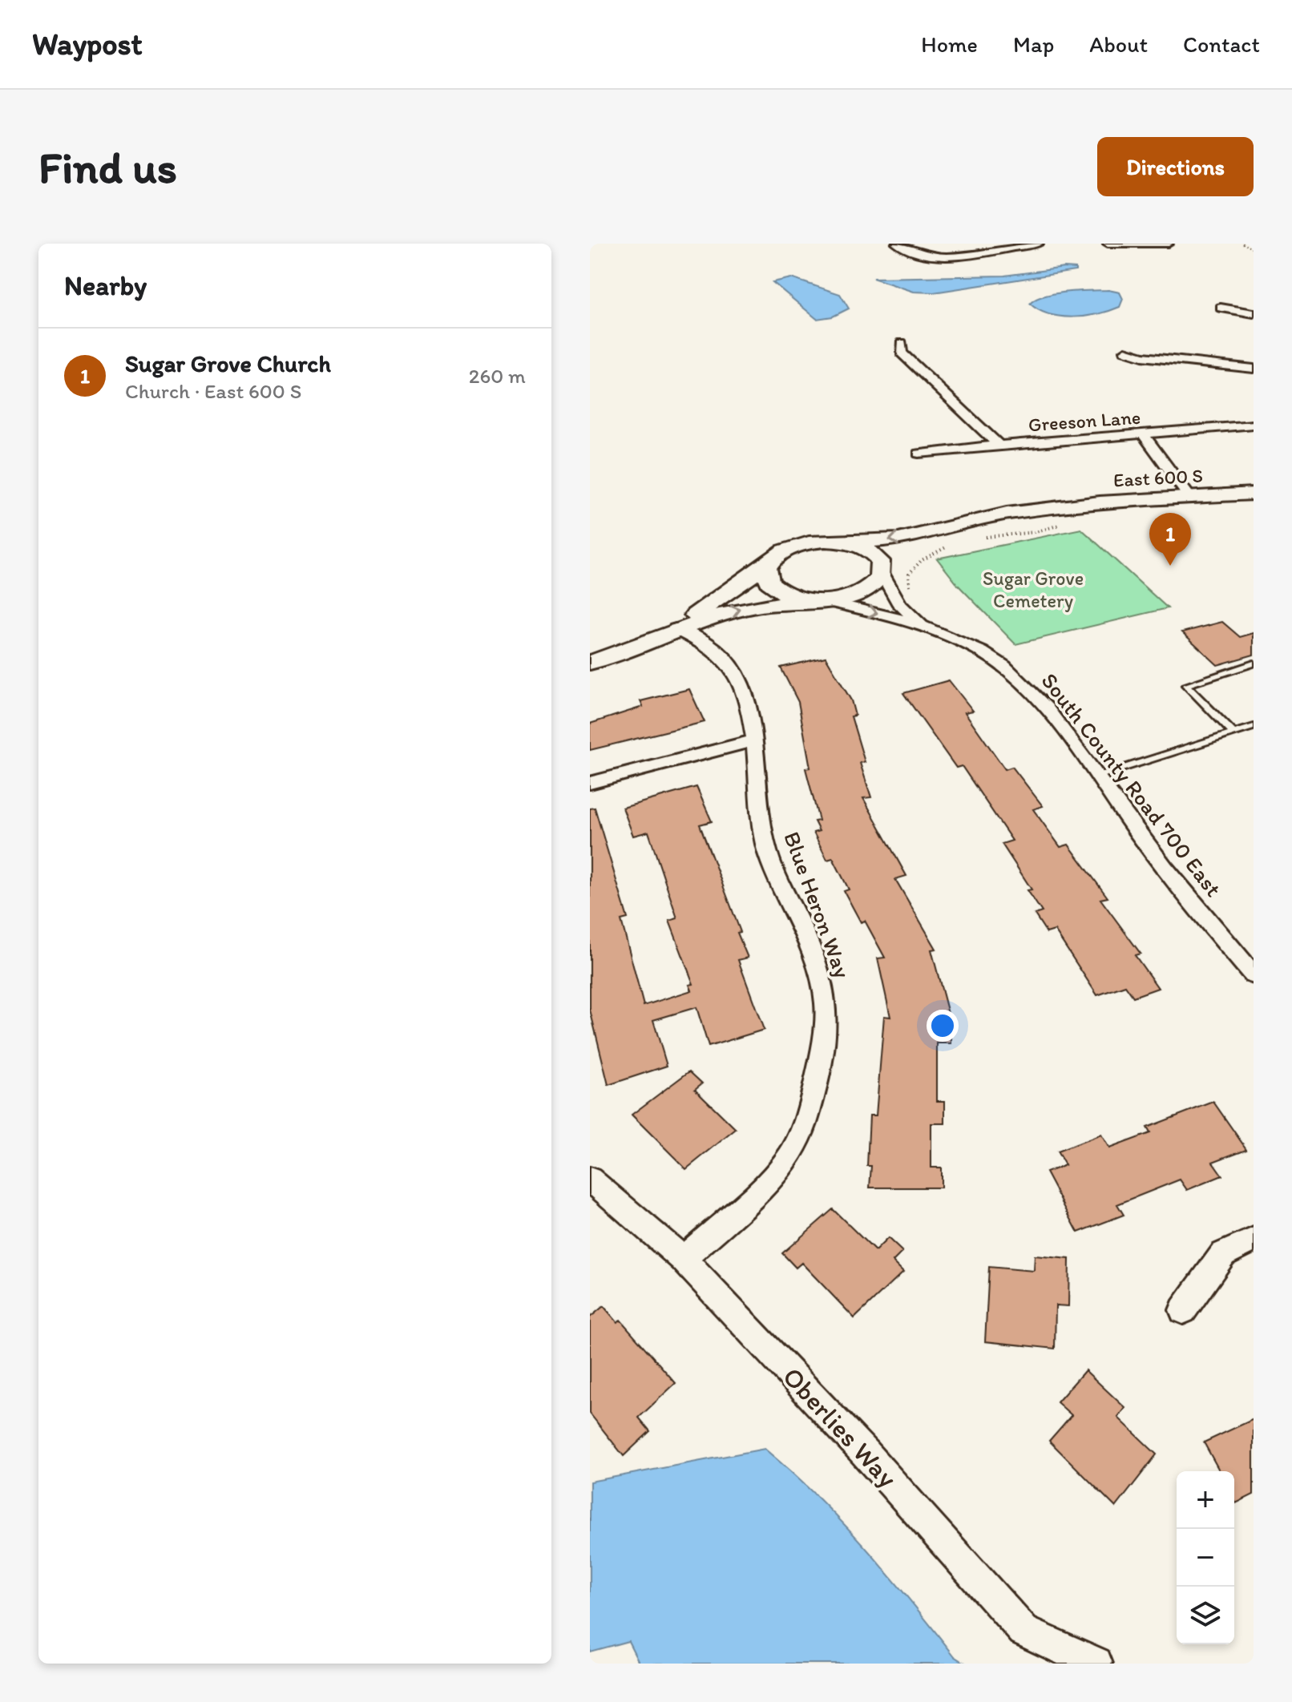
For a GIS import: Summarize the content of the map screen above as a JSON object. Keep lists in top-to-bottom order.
{
  "streets": {
    "street": [
      "Greeson Lane",
      "East 600 S",
      "South County Road 700 East",
      "Blue Heron Way",
      "Oberlies Way"
    ]
  },
  "crossings": [
    ["Blue Heron Way", "Oberlies Way"]
  ],
  "parks": ["Sugar Grove Cemetery"],
  "page": {
    "header": "Waypost",
    "nav": [
      "Home",
      "Map",
      "About",
      "Contact"
    ],
    "buttons": "Directions",
    "title": "Find us",
    "heading": "Nearby",
    "list": [
      {
        "mark": "1",
        "name": "Sugar Grove Church",
        "note": "Church · East 600 S",
        "value": "260 m"
      }
    ],
    "pins": "1",
    "map_buttons": ["+", "−"]
  }
}
